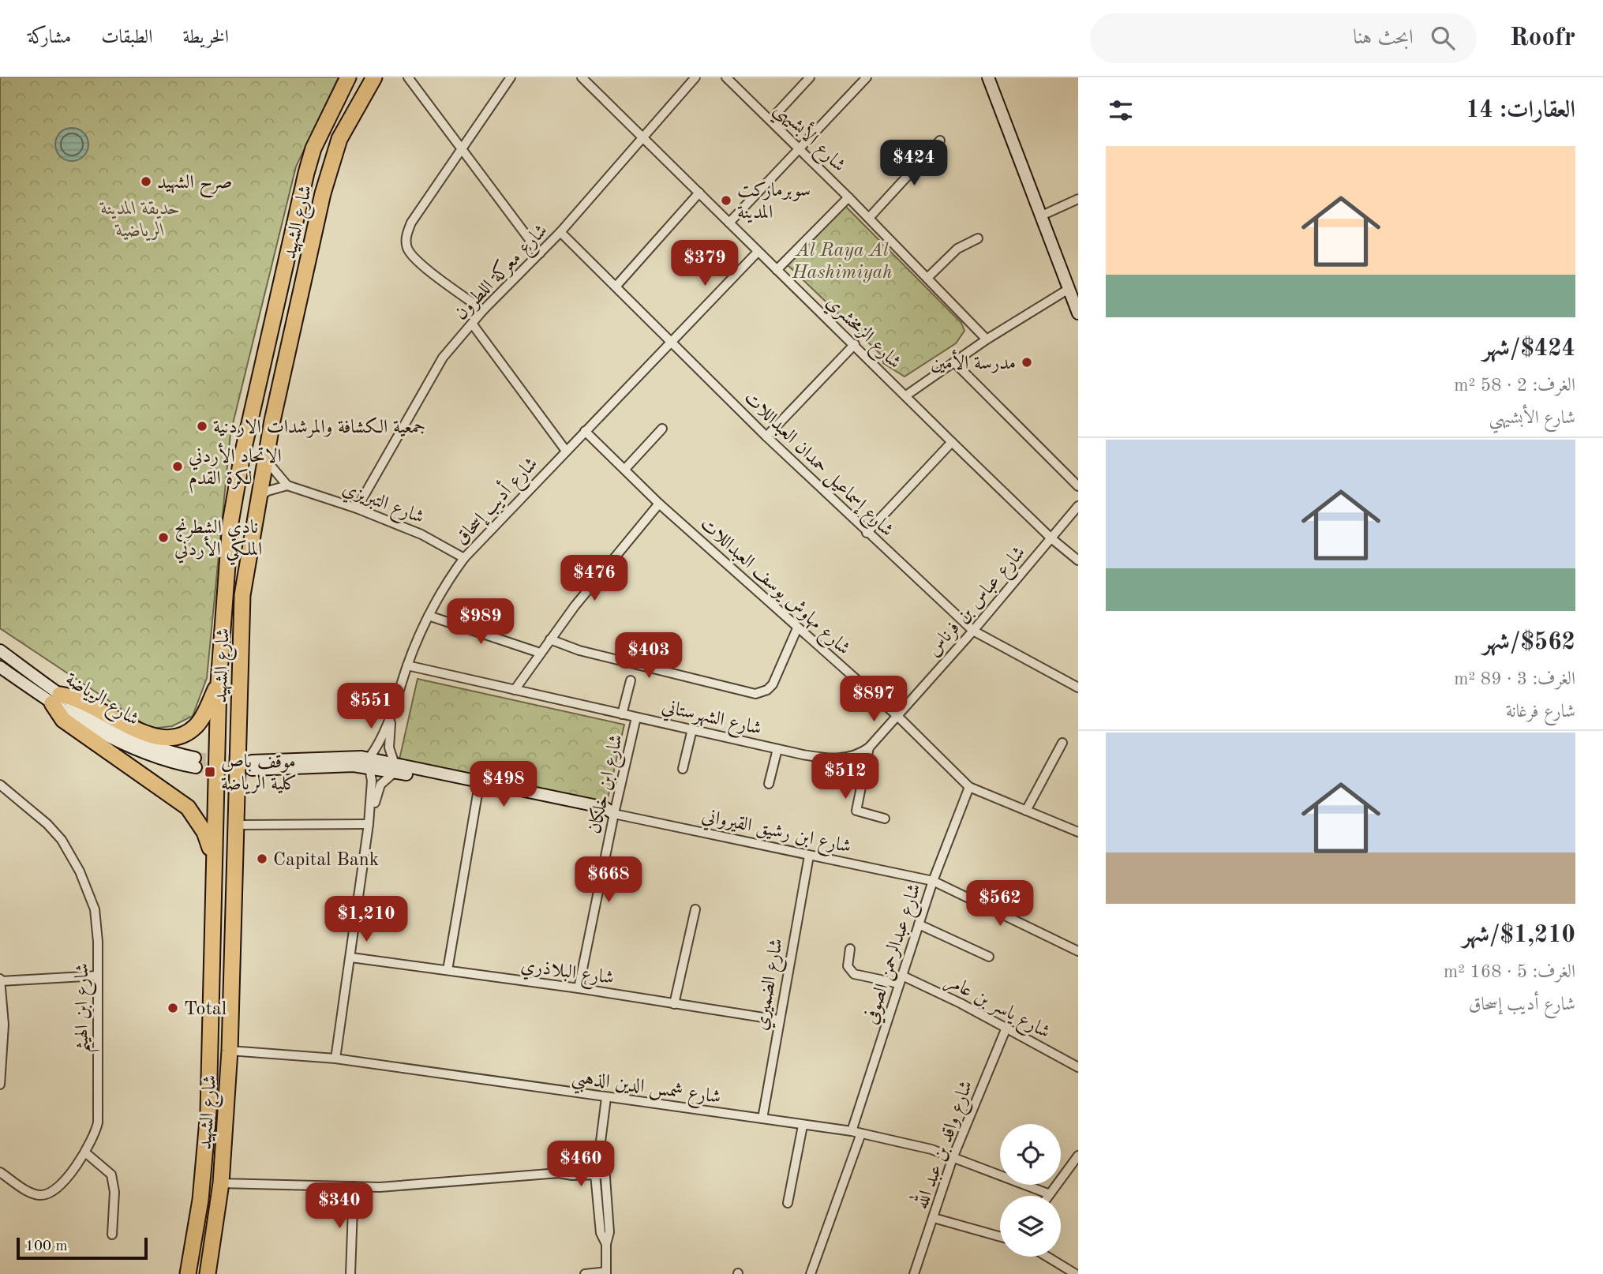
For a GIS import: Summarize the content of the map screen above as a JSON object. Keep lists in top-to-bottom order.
{
  "streets": {
    "highway": ["شارع الشهيد"],
    "main road": ["شارع الرياضة", "شارع ابن رشيق القيرواني"],
    "street": [
      "شارع الأبشيهي",
      "شارع معركة اللطرون",
      "شارع الزمخشري",
      "شارع إسماعيل حمدان العبداللات",
      "شارع أديب إسحاق",
      "شارع التبريزي",
      "شارع مهاوش يوسف العبداللات",
      "شارع عباس بن فرناس",
      "شارع الشهرستاني",
      "شارع ابن خلكان",
      "شارع عبدالرحمن الصوفي",
      "شارع البلاذري",
      "شارع الضميري",
      "شارع ياسر بن عامر",
      "شارع ابن الهيثم",
      "شارع شمس الدين الذهبي",
      "شارع واقد بن عبد الله"
    ]
  },
  "crossings": [
    ["شارع الشهيد", "شارع شمس الدين الذهبي"],
    ["شارع معركة اللطرون", "شارع الزمخشري"],
    ["شارع معركة اللطرون", "شارع إسماعيل حمدان العبداللات"],
    ["شارع معركة اللطرون", "شارع التبريزي"],
    ["شارع الزمخشري", "شارع أديب إسحاق"],
    ["شارع الزمخشري", "شارع عباس بن فرناس"],
    ["شارع إسماعيل حمدان العبداللات", "شارع أديب إسحاق"],
    ["شارع إسماعيل حمدان العبداللات", "شارع عباس بن فرناس"],
    ["شارع أديب إسحاق", "شارع التبريزي"],
    ["شارع أديب إسحاق", "شارع مهاوش يوسف العبداللات"],
    ["شارع أديب إسحاق", "شارع الشهرستاني"],
    ["شارع أديب إسحاق", "شارع ابن رشيق القيرواني"],
    ["شارع مهاوش يوسف العبداللات", "شارع عباس بن فرناس"],
    ["شارع مهاوش يوسف العبداللات", "شارع الشهرستاني"],
    ["شارع مهاوش يوسف العبداللات", "شارع عبدالرحمن الصوفي"],
    ["شارع عباس بن فرناس", "شارع الشهرستاني"],
    ["شارع الشهرستاني", "شارع ابن خلكان"],
    ["شارع ابن خلكان", "شارع ابن رشيق القيرواني"],
    ["شارع ابن خلكان", "شارع البلاذري"],
    ["شارع ابن رشيق القيرواني", "شارع عبدالرحمن الصوفي"],
    ["شارع ابن رشيق القيرواني", "شارع الضميري"],
    ["شارع عبدالرحمن الصوفي", "شارع ياسر بن عامر"],
    ["شارع عبدالرحمن الصوفي", "شارع شمس الدين الذهبي"],
    ["شارع البلاذري", "شارع الضميري"],
    ["شارع الضميري", "شارع شمس الدين الذهبي"],
    ["شارع ياسر بن عامر", "شارع واقد بن عبد الله"],
    ["شارع شمس الدين الذهبي", "شارع واقد بن عبد الله"]
  ],
  "parks": ["حديقة المدينة الرياضية", "Al Raya Al Hashimiyah"],
  "places": {
    "other": [
      "صرح الشهيد",
      "سوبرماركت المدينة",
      "مدرسة الأمين",
      "جمعية الكشافة والمرشدات الاردنية",
      "الاتحاد الأردني لكرة القدم",
      "نادي الشطرنج الملكي الأردني",
      "Capital Bank",
      "Total"
    ],
    "transit": ["موقف باص كلية الرياضة"]
  },
  "scale_bar": "100 m",
  "page": {
    "header": "Roofr",
    "search": "ابحث هنا",
    "nav": ["الخريطة", "الطبقات", "مشاركة"],
    "heading": "العقارات: 14",
    "price": [
      "$424",
      "$379",
      "$476",
      "$989",
      "$403",
      "$897",
      "$551",
      "$512",
      "$498",
      "$668",
      "$562",
      "$1,210",
      "$460",
      "$340"
    ],
    "list": [
      {
        "name": "$424/شهر",
        "note": "الغرف: 2 · 58 m² · شارع الأبشيهي"
      },
      {
        "name": "$562/شهر",
        "note": "الغرف: 3 · 89 m² · شارع فرغانة"
      },
      {
        "name": "$1,210/شهر",
        "note": "الغرف: 5 · 168 m² · شارع أديب إسحاق"
      }
    ],
    "scale": "100 m"
  }
}
